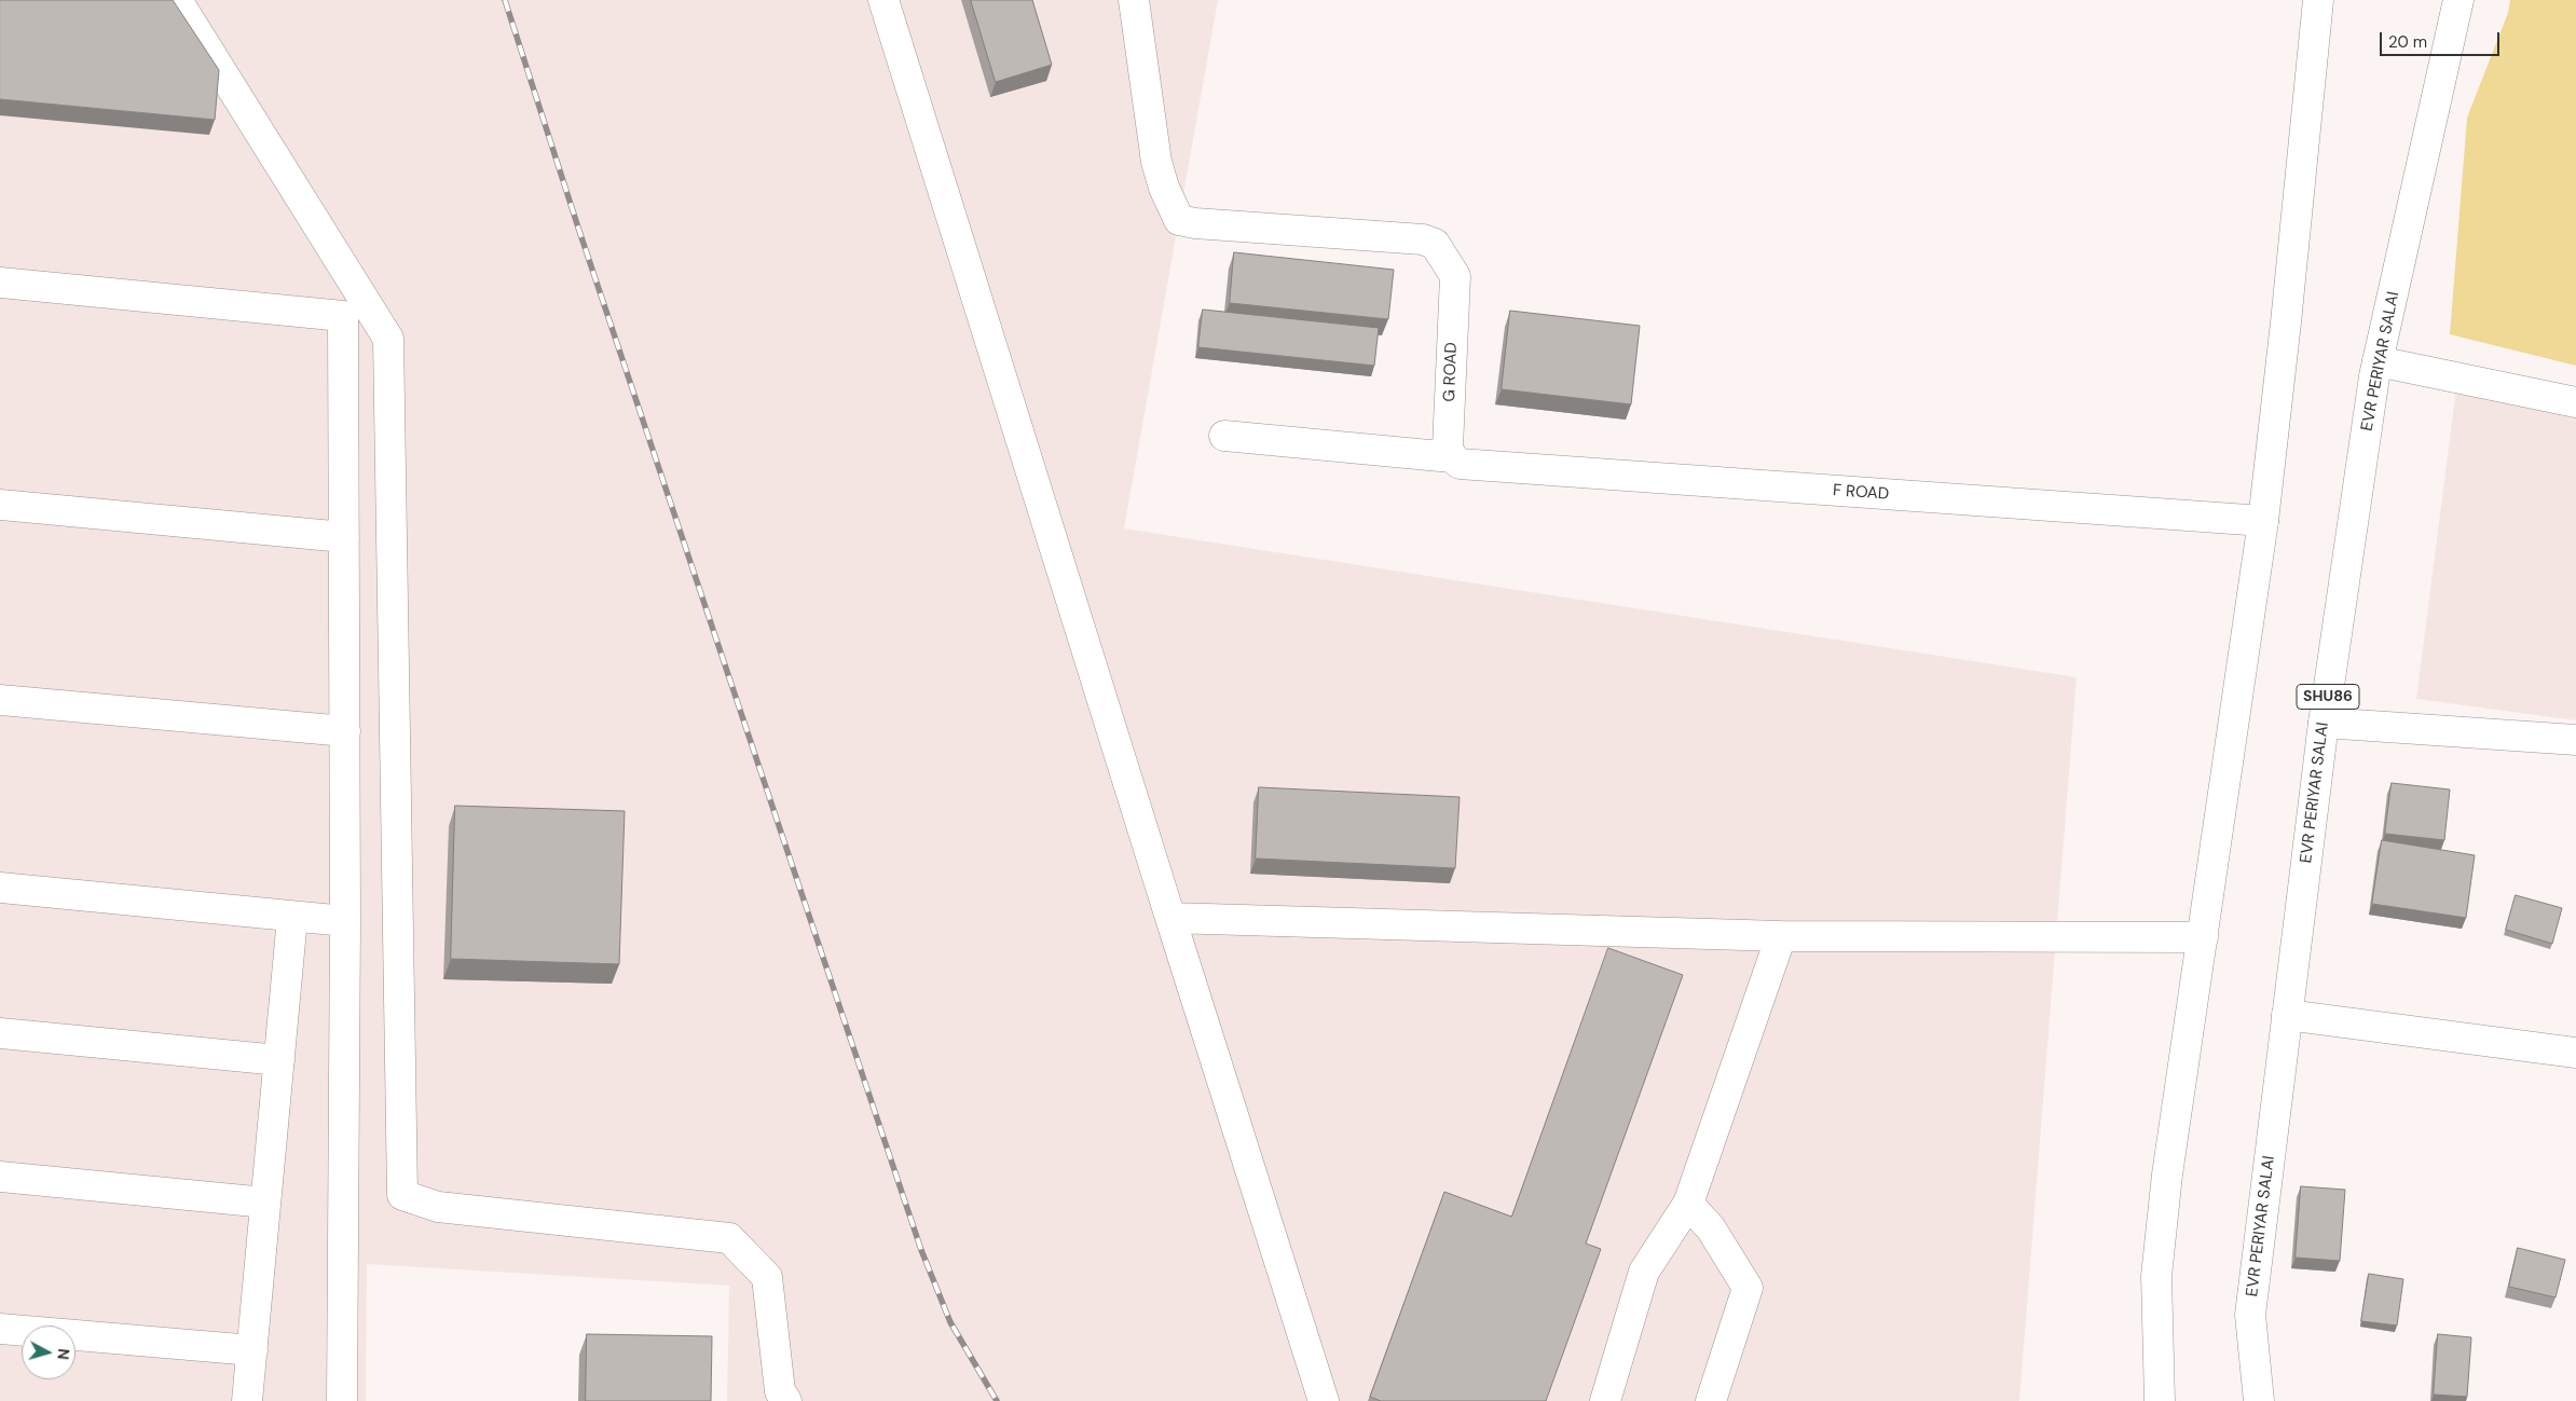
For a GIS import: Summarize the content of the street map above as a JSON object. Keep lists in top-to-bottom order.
{
  "streets": {
    "main road": [
      "EVR PERIYAR SALAI",
      "G ROAD",
      "F ROAD",
      "SHU86"
    ]
  },
  "crossings": [
    ["G ROAD", "F ROAD"]
  ],
  "scale_bar": "20 m",
  "north": "right"
}
